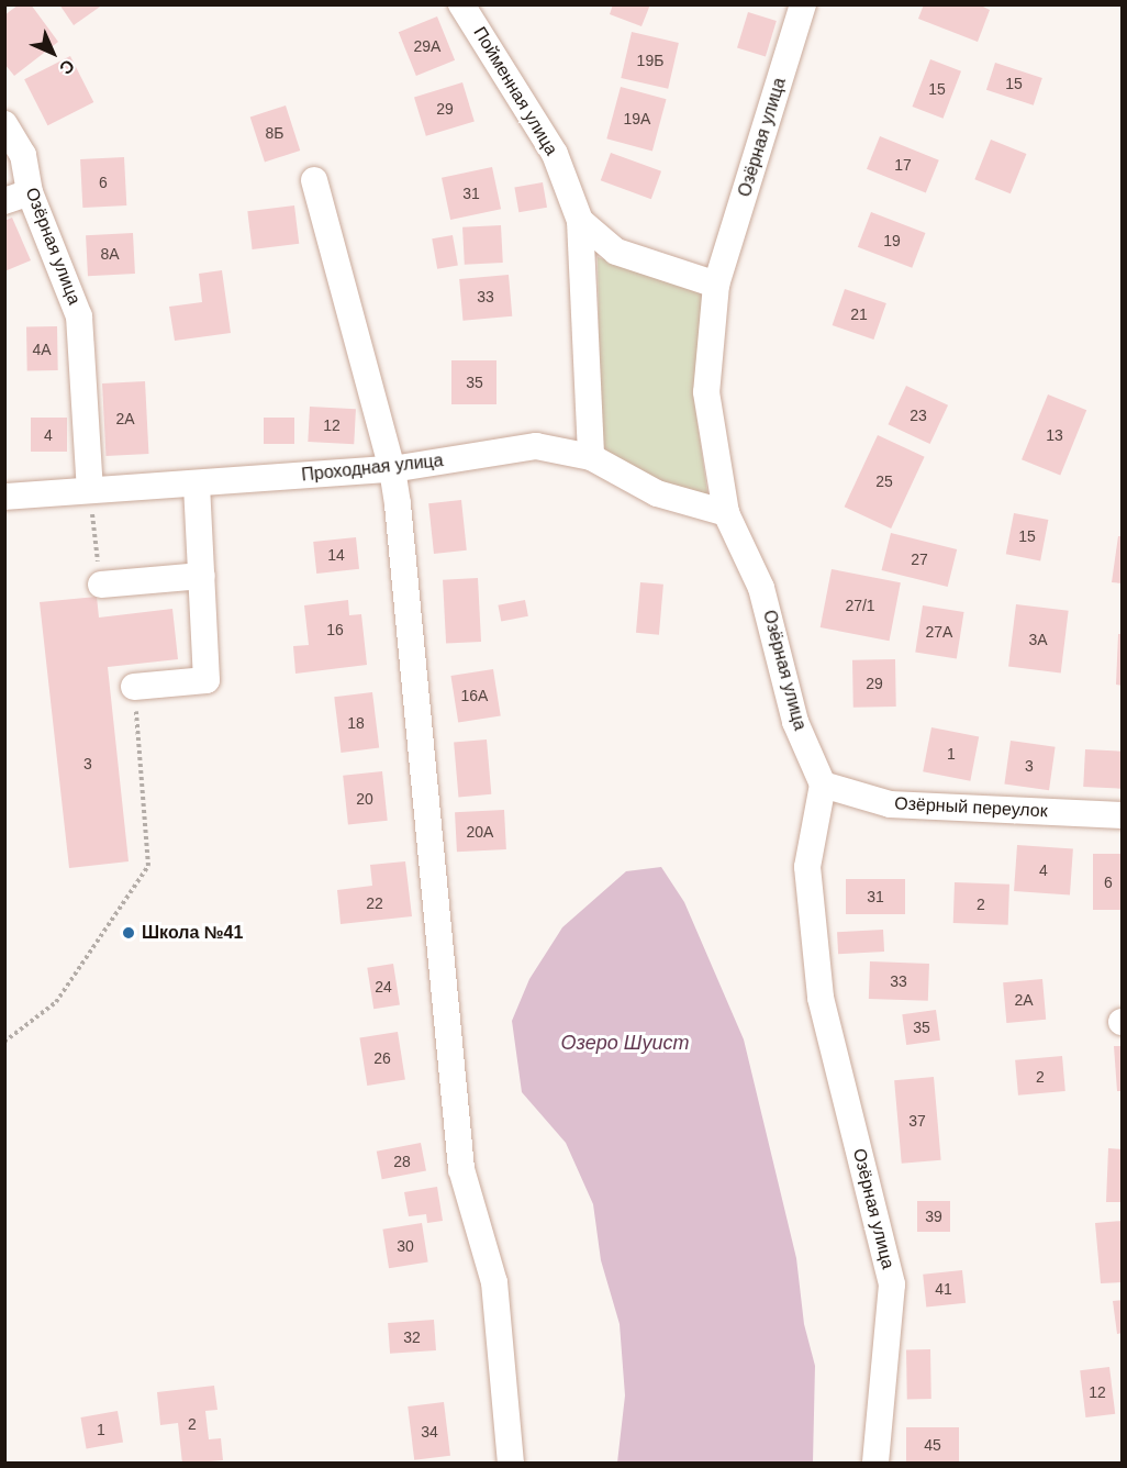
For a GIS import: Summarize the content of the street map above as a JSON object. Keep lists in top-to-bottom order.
{
  "streets": {
    "street": [
      "Пойменная улица",
      "Озёрная улица",
      "Проходная улица",
      "Озёрный переулок"
    ]
  },
  "crossings": [
    ["Пойменная улица", "Озёрная улица"],
    ["Озёрная улица", "Проходная улица"],
    ["Озёрная улица", "Озёрный переулок"]
  ],
  "water": ["Озеро Шуист"],
  "places": ["Школа №41"],
  "house_numbers": [
    "29А",
    "19Б",
    "15",
    "15",
    "29",
    "19А",
    "8Б",
    "17",
    "6",
    "31",
    "19",
    "8А",
    "33",
    "21",
    "4А",
    "35",
    "23",
    "2А",
    "12",
    "4",
    "13",
    "25",
    "15",
    "14",
    "27",
    "27/1",
    "16",
    "27А",
    "3А",
    "29",
    "16А",
    "18",
    "1",
    "3",
    "3",
    "20",
    "20А",
    "4",
    "6",
    "31",
    "22",
    "2",
    "33",
    "24",
    "2А",
    "35",
    "26",
    "2",
    "37",
    "28",
    "39",
    "30",
    "41",
    "32",
    "12",
    "2",
    "1",
    "34",
    "45"
  ],
  "north": "bottom right"
}
